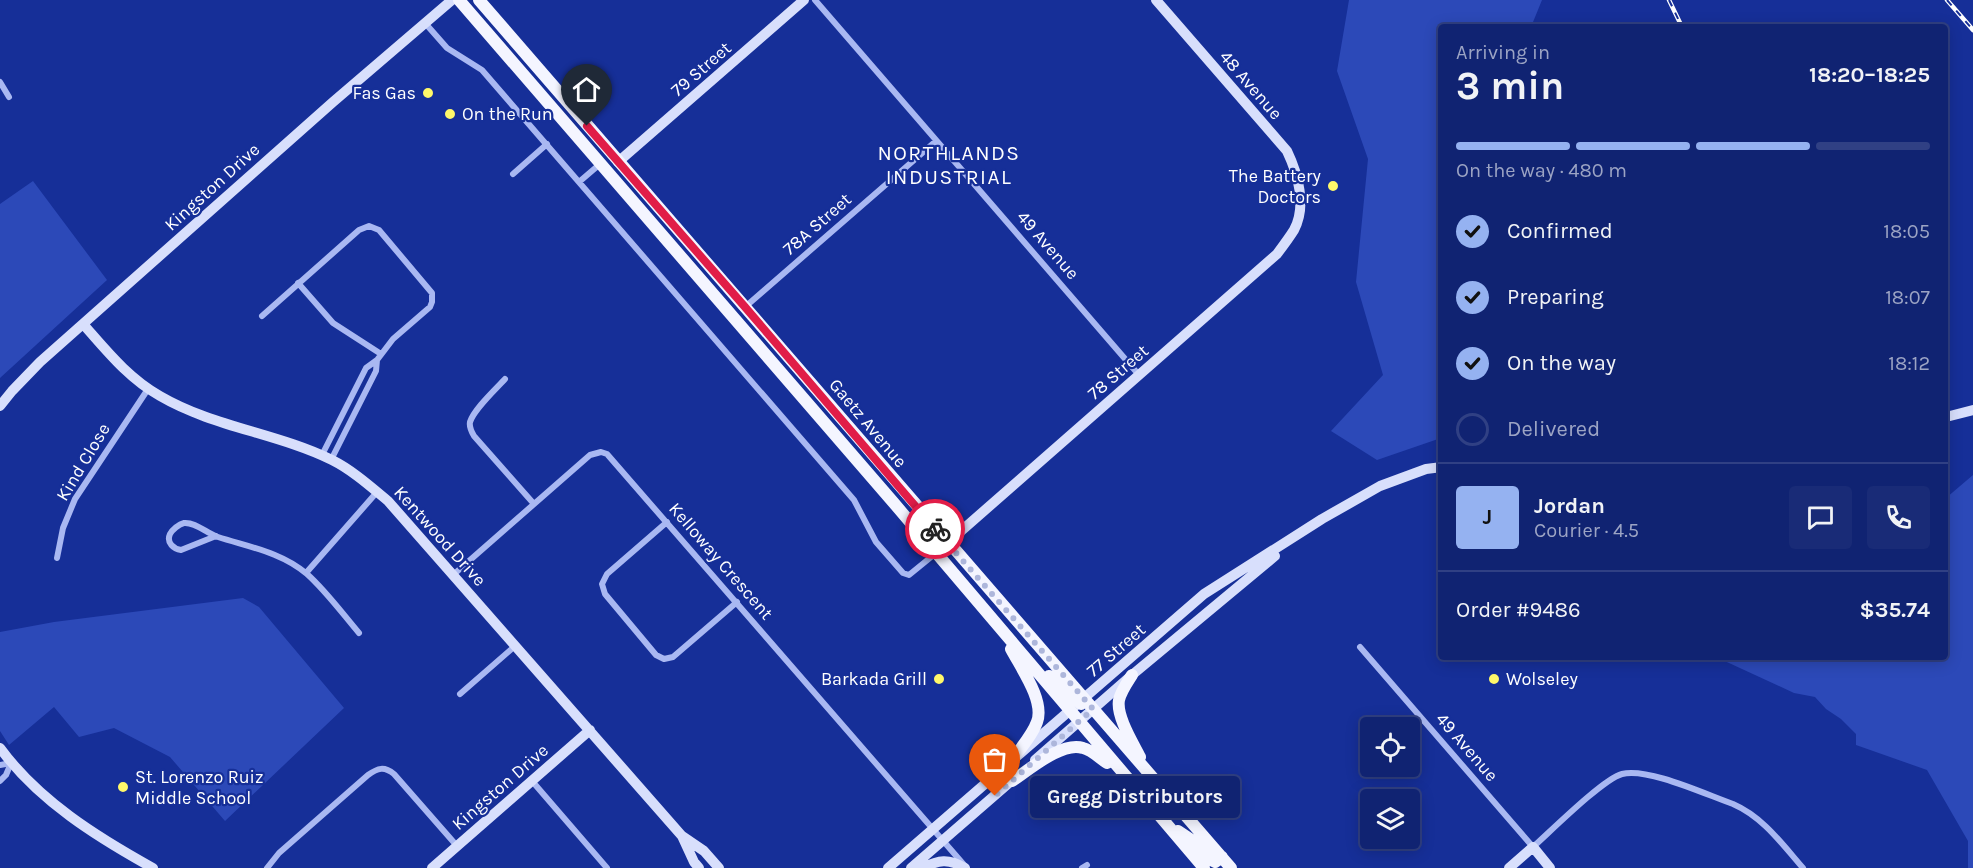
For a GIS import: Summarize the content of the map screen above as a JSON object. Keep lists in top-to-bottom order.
{
  "streets": {
    "main road": ["Gaetz Avenue"],
    "street": [
      "79 Street",
      "48 Avenue",
      "Kingston Drive",
      "78A Street",
      "49 Avenue",
      "78 Street",
      "Kind Close",
      "Kentwood Drive",
      "Kelloway Crescent",
      "77 Street"
    ]
  },
  "crossings": [
    ["79 Street", "Gaetz Avenue"],
    ["48 Avenue", "78 Street"],
    ["Kingston Drive", "Kentwood Drive"],
    ["78A Street", "49 Avenue"],
    ["78A Street", "Gaetz Avenue"],
    ["49 Avenue", "78 Street"],
    ["78 Street", "Gaetz Avenue"],
    ["Gaetz Avenue", "77 Street"],
    ["Kind Close", "Kentwood Drive"],
    ["Kentwood Drive", "Kelloway Crescent"],
    ["Kelloway Crescent", "77 Street"]
  ],
  "districts": ["NORTHLANDS INDUSTRIAL"],
  "places": [
    "Fas Gas",
    "On the Run",
    "The Battery Doctors",
    "Barkada Grill",
    "Wolseley",
    "St. Lorenzo Ruiz Middle School",
    "Gregg Distributors"
  ],
  "page": {
    "heading": ["3 min", "Arriving in", "18:20–18:25"],
    "panel": [
      "Jordan",
      "Courier · 4.5",
      "Order #9486",
      "$35.74"
    ],
    "bar": "On the way · 480 m",
    "list": [
      ["Confirmed", "18:05"],
      ["Preparing", "18:07"],
      ["On the way", "18:12"],
      "Delivered"
    ],
    "round": "J",
    "bubble": "Gregg Distributors"
  }
}
